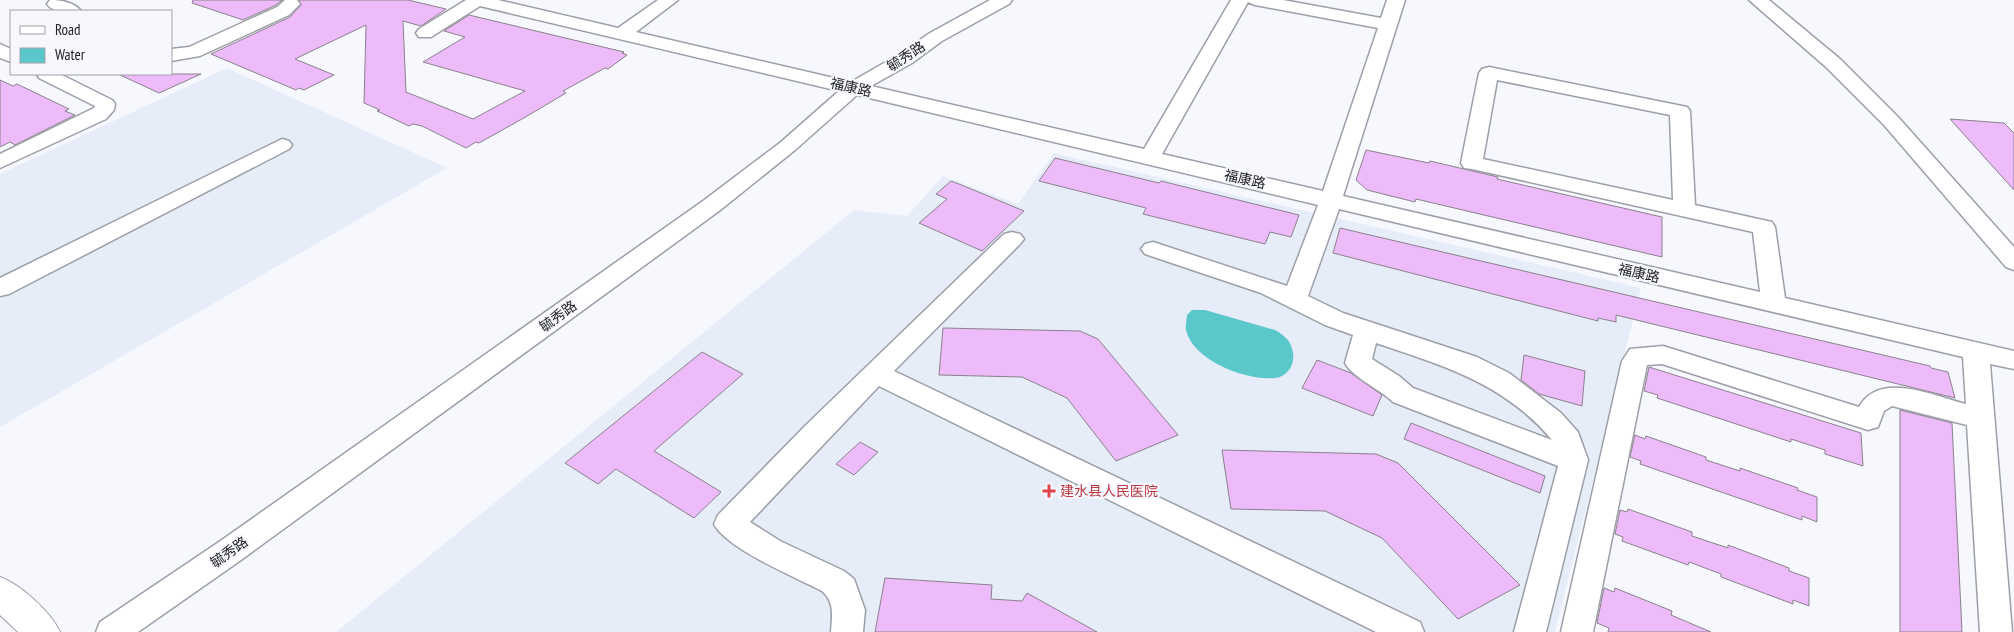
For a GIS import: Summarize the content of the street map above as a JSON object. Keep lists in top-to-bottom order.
{
  "streets": {
    "street": ["毓秀路", "福康路"]
  },
  "crossings": [
    ["毓秀路", "福康路"]
  ],
  "places": {
    "health": ["建水县人民医院"]
  },
  "legend": ["Road", "Water"]
}
